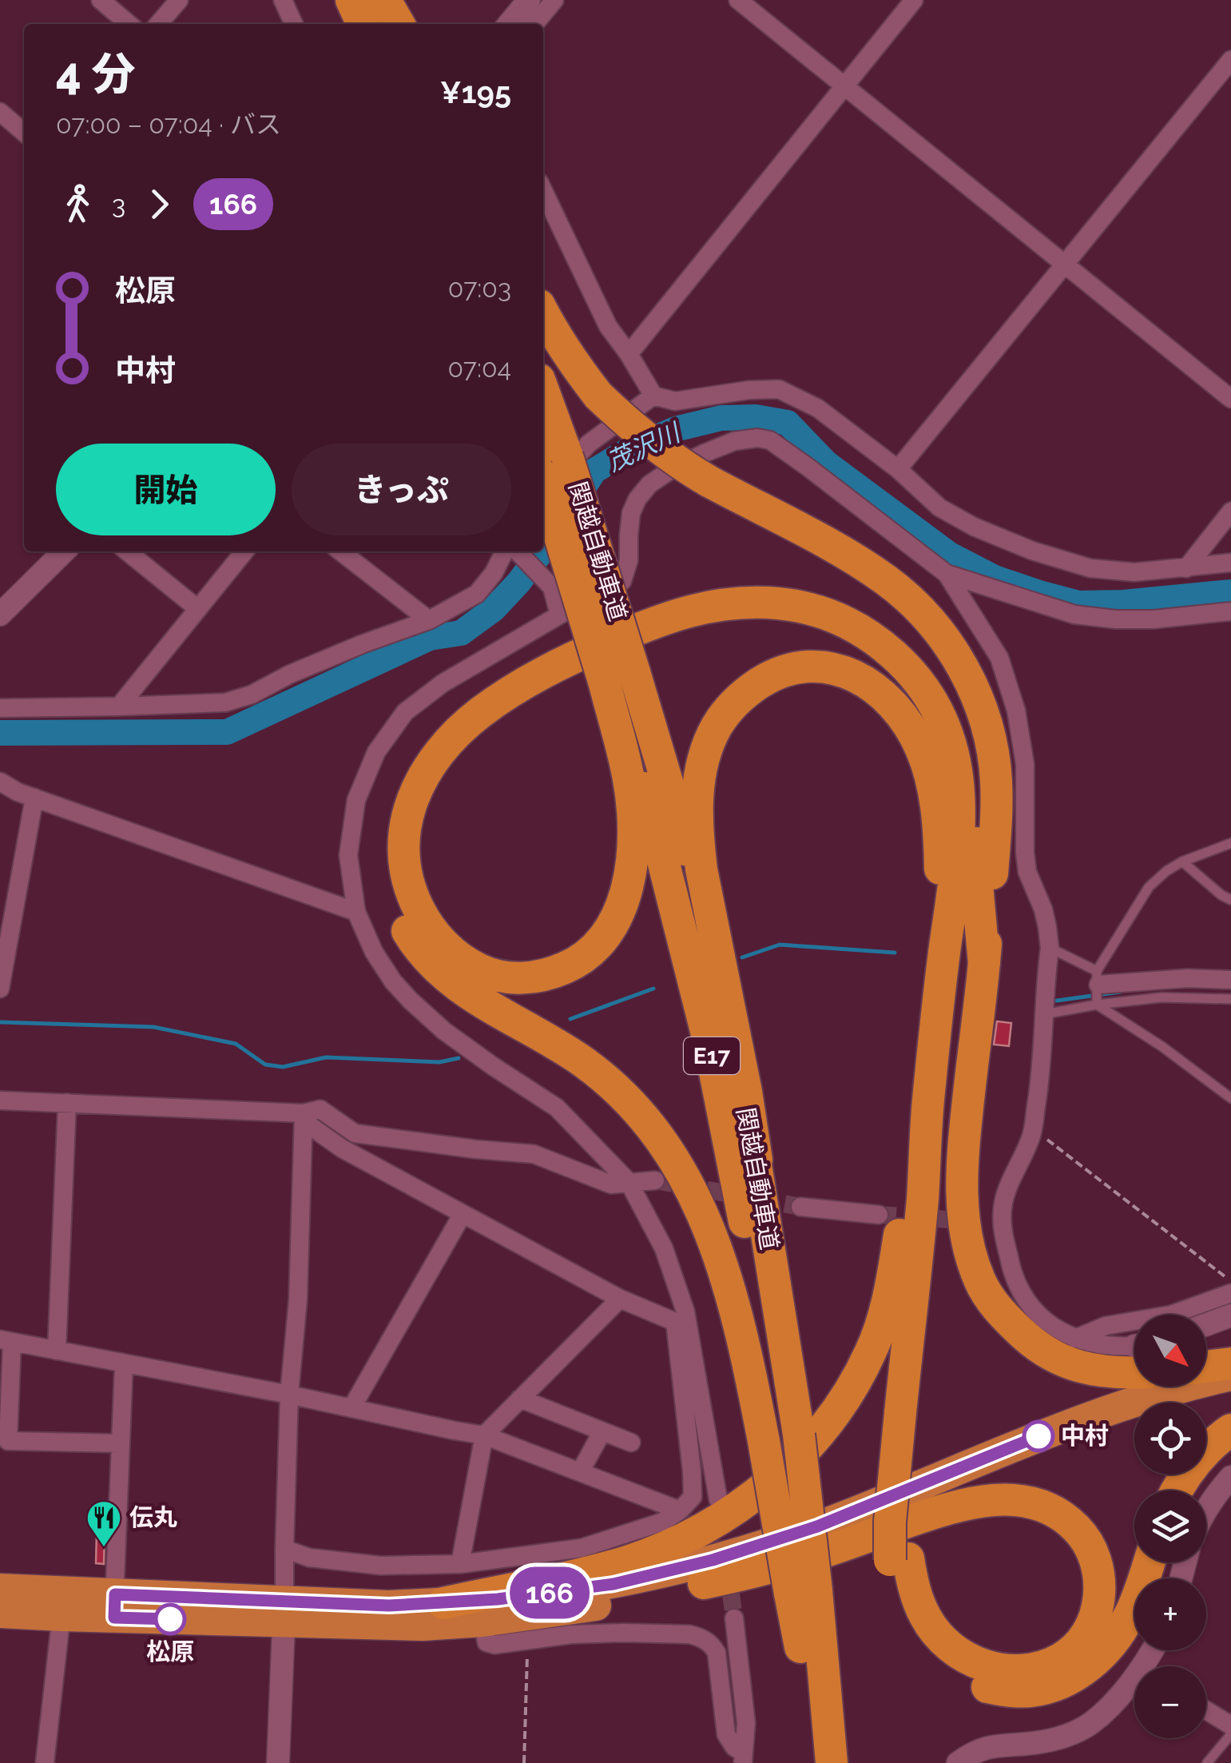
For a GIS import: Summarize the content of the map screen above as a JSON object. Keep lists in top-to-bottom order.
{
  "streets": {
    "highway": ["関越自動車道", "E17"]
  },
  "water": ["茂沢川"],
  "places": {
    "other": ["中村", "松原"],
    "restaurant": ["伝丸"]
  },
  "lines": ["bus line 166"],
  "north": "bottom right",
  "page": {
    "on_map": "166",
    "heading": ["4 分", "07:00 – 07:04 · バス", "¥195"],
    "legs": ["3", "166"],
    "list": [
      {
        "name": "松原",
        "value": "07:03"
      },
      {
        "name": "中村",
        "value": "07:04"
      }
    ],
    "buttons": ["開始", "きっぷ"],
    "map_buttons": ["+", "−"]
  }
}
